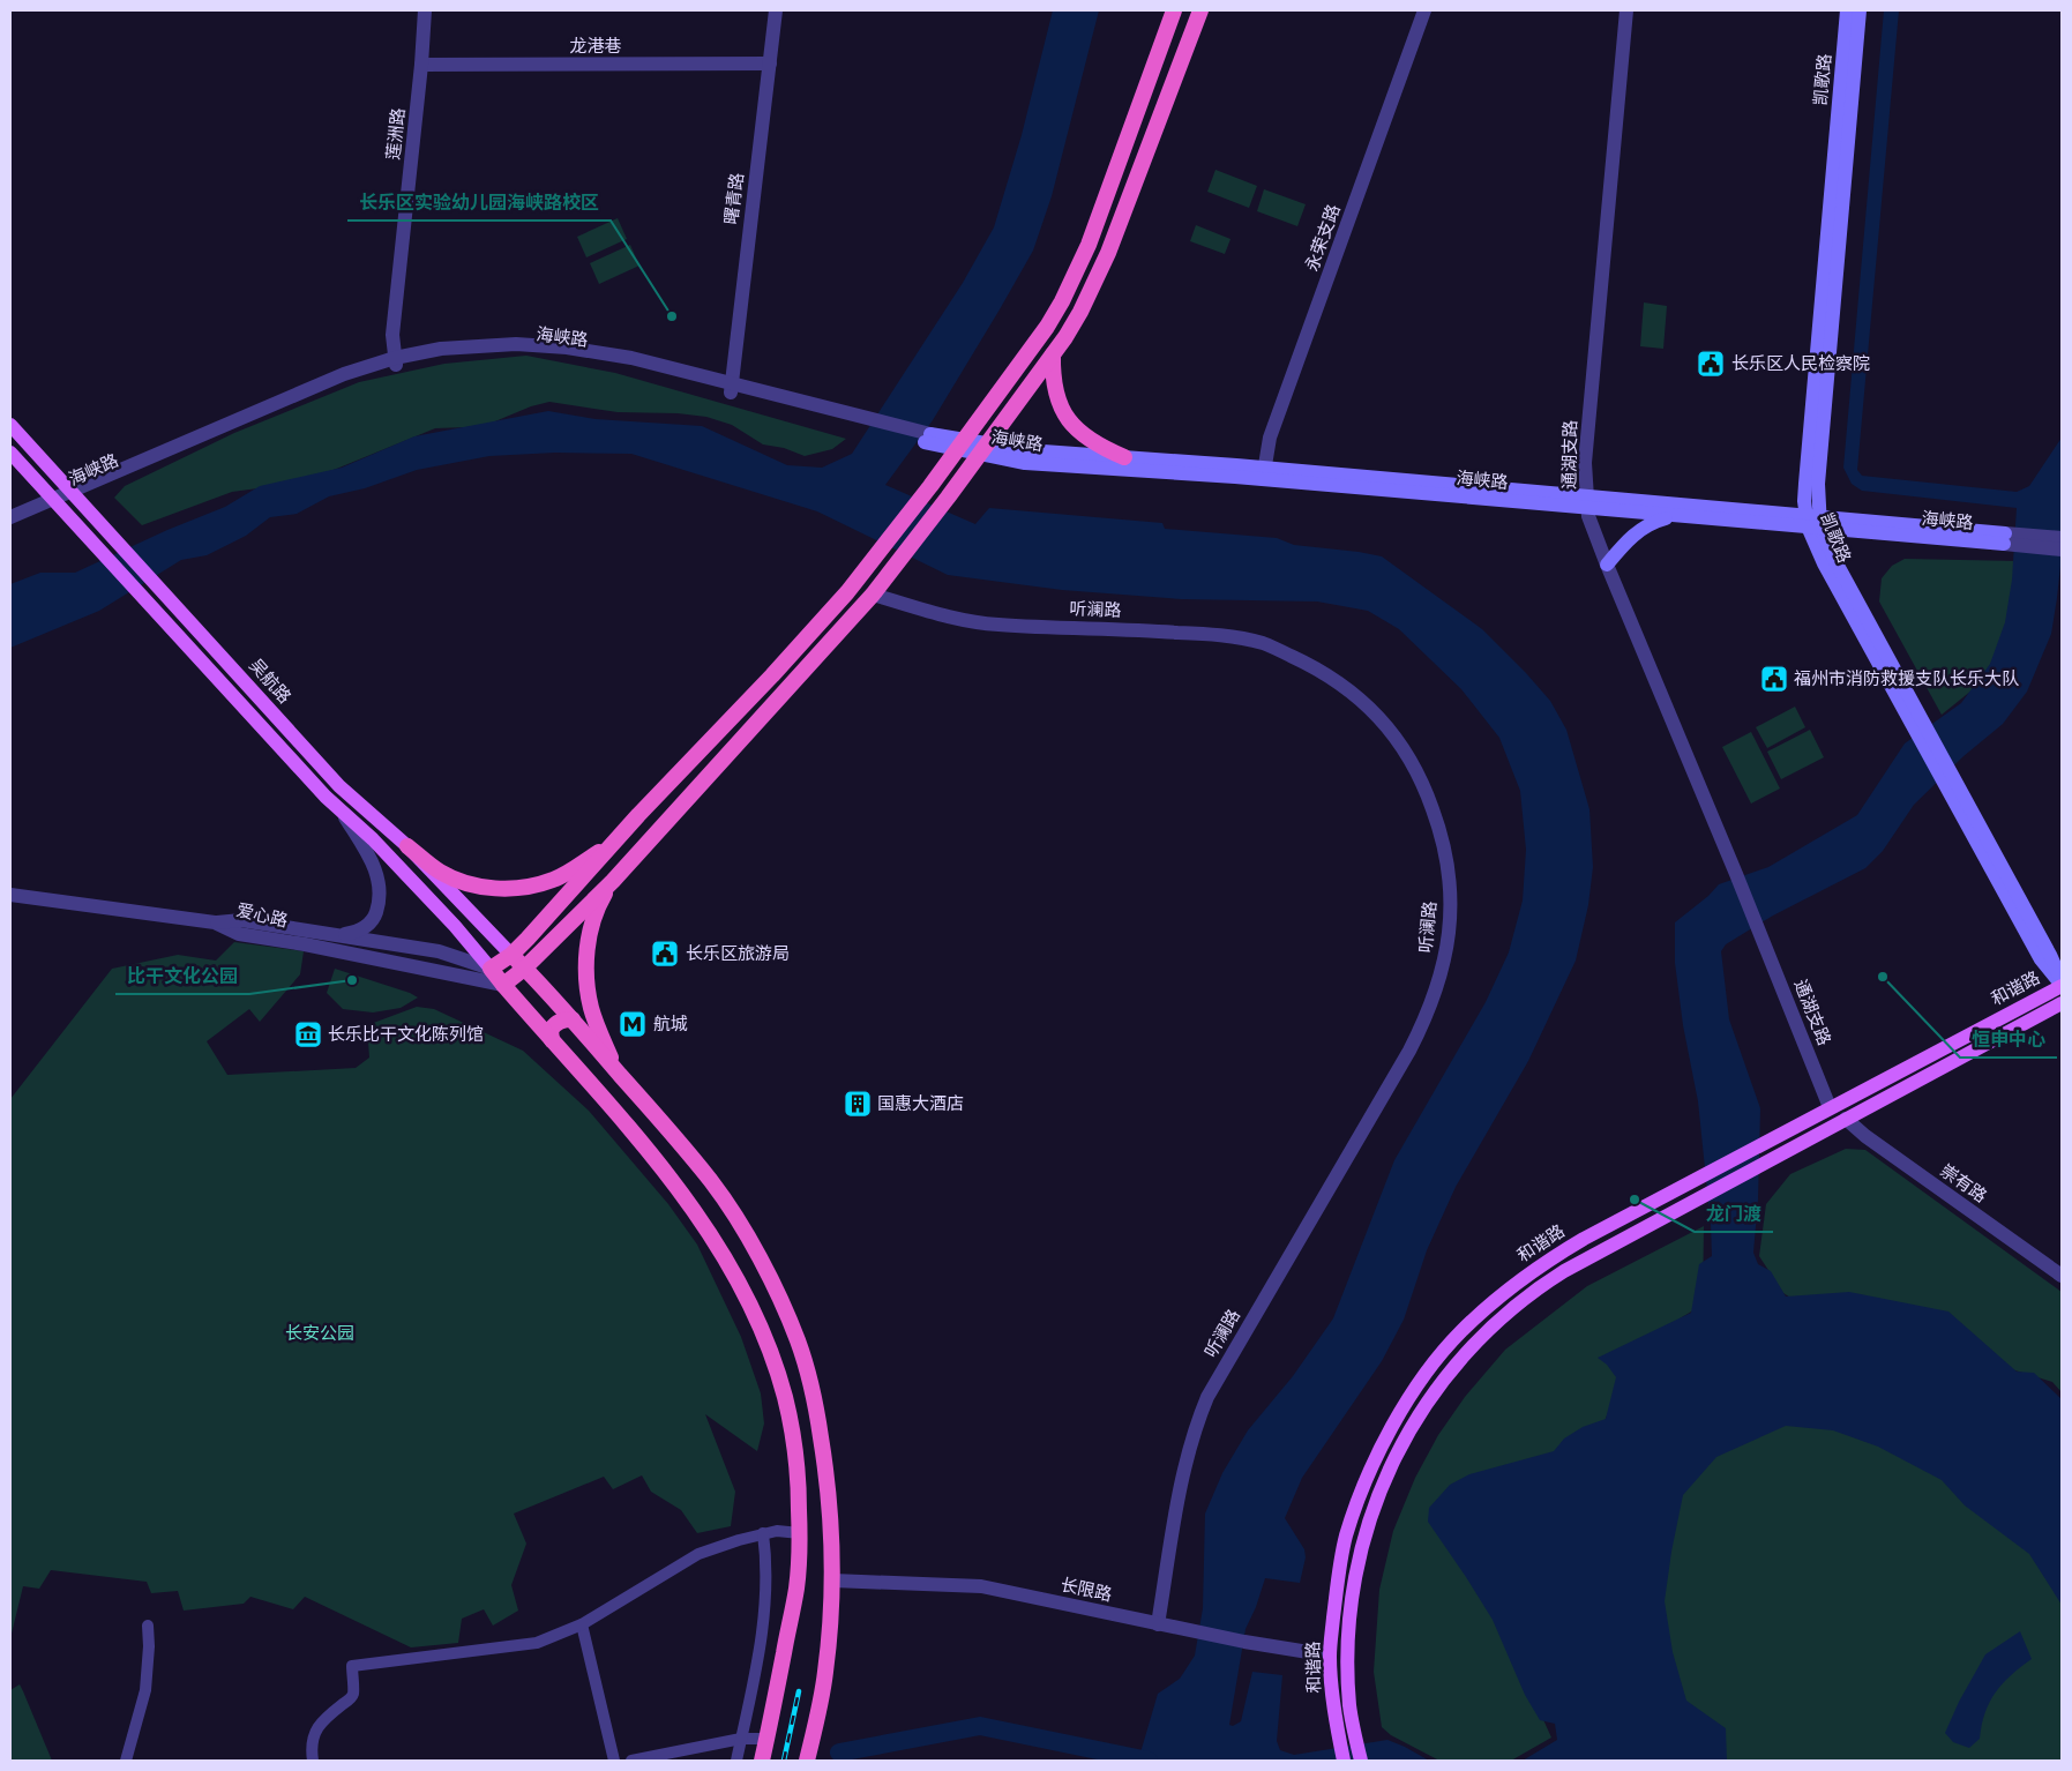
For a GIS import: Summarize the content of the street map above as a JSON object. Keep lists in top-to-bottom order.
{
  "streets": {
    "main road": [
      "凯歌路",
      "海峡路",
      "吴航路",
      "和谐路"
    ],
    "street": [
      "龙港巷",
      "莲洲路",
      "曙青路",
      "永荣支路",
      "通湖支路",
      "听澜路",
      "爱心路",
      "崇有路",
      "长限路"
    ]
  },
  "crossings": [
    ["龙港巷", "莲洲路"],
    ["龙港巷", "曙青路"],
    ["凯歌路", "海峡路"],
    ["凯歌路", "和谐路"],
    ["莲洲路", "海峡路"],
    ["曙青路", "海峡路"],
    ["永荣支路", "海峡路"],
    ["海峡路", "通湖支路"],
    ["海峡路", "吴航路"],
    ["通湖支路", "和谐路"],
    ["听澜路", "长限路"],
    ["和谐路", "崇有路"],
    ["和谐路", "长限路"]
  ],
  "parks": ["长安公园"],
  "places": {
    "other": [
      "长乐区实验幼儿园海峡路校区",
      "恒申中心",
      "比干文化公园",
      "龙门渡"
    ],
    "public building": ["长乐区人民检察院", "福州市消防救援支队长乐大队", "长乐区旅游局"],
    "metro station": ["航城"],
    "museum": ["长乐比干文化陈列馆"],
    "building": ["国惠大酒店"]
  }
}
